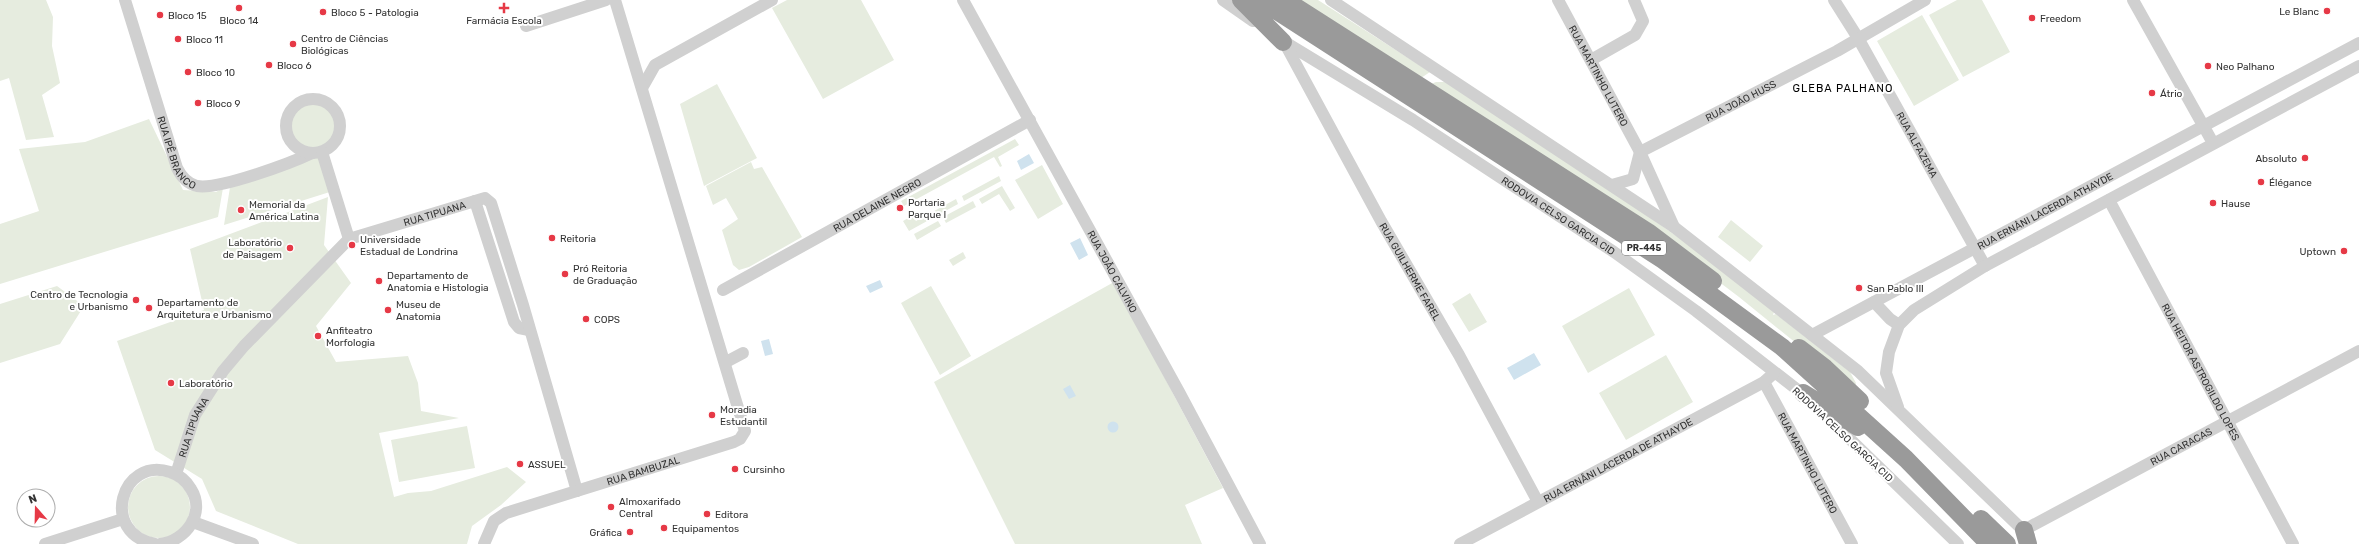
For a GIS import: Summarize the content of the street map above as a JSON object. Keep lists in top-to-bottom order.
{
  "streets": {
    "highway": ["RODOVIA CELSO GARCIA CID", "PR-445"],
    "street": [
      "RUA MARTINHO LUTERO",
      "RUA JOÃO HUSS",
      "RUA ALFAZEMA",
      "RUA IPÊ BRANCO",
      "RUA DELAINE NEGRO",
      "RUA ERNÂNI LACERDA ATHAYDE",
      "RUA TIPUANA",
      "RUA JOÃO CALVINO",
      "RUA GUILHERME FAREL",
      "RUA HEITOR ASTROGILDO LOPES",
      "RUA CARACAS",
      "RUA ERNÂNI LACERDA DE ATHAYDE",
      "RUA BAMBUZAL"
    ]
  },
  "crossings": [
    ["RUA MARTINHO LUTERO", "RUA JOÃO HUSS"],
    ["RUA MARTINHO LUTERO", "RUA ERNÂNI LACERDA DE ATHAYDE"],
    ["RUA JOÃO HUSS", "RUA ALFAZEMA"],
    ["RUA ALFAZEMA", "RUA ERNÂNI LACERDA ATHAYDE"],
    ["RUA DELAINE NEGRO", "RUA JOÃO CALVINO"],
    ["RUA ERNÂNI LACERDA ATHAYDE", "RUA HEITOR ASTROGILDO LOPES"],
    ["RUA TIPUANA", "RUA BAMBUZAL"],
    ["RODOVIA CELSO GARCIA CID", "RUA GUILHERME FAREL"],
    ["RODOVIA CELSO GARCIA CID", "RUA ERNÂNI LACERDA DE ATHAYDE"],
    ["RUA GUILHERME FAREL", "RUA ERNÂNI LACERDA DE ATHAYDE"],
    ["RUA HEITOR ASTROGILDO LOPES", "RUA CARACAS"]
  ],
  "districts": ["GLEBA PALHANO"],
  "places": {
    "other": [
      "Bloco 14",
      "Le Blanc",
      "Bloco 5 - Patologia",
      "Bloco 15",
      "Freedom",
      "Bloco 11",
      "Centro de Ciências Biológicas",
      "Bloco 6",
      "Neo Palhano",
      "Bloco 10",
      "Átrio",
      "Bloco 9",
      "Absoluto",
      "Élégance",
      "Hause",
      "Portaria Parque I",
      "Memorial da América Latina",
      "Reitoria",
      "Universidade Estadual de Londrina",
      "Laboratório de Paisagem",
      "Uptown",
      "Pró Reitoria de Graduação",
      "Departamento de Anatomia e Histologia",
      "San Pablo III",
      "Centro de Tecnologia e Urbanismo",
      "Departamento de Arquitetura e Urbanismo",
      "Museu de Anatomia",
      "COPS",
      "Anfiteatro Morfologia",
      "Laboratório",
      "Moradia Estudantil",
      "ASSUEL",
      "Cursinho",
      "Almoxarifado Central",
      "Editora",
      "Equipamentos",
      "Gráfica"
    ],
    "health": ["Farmácia Escola"]
  },
  "north": "top"
}
